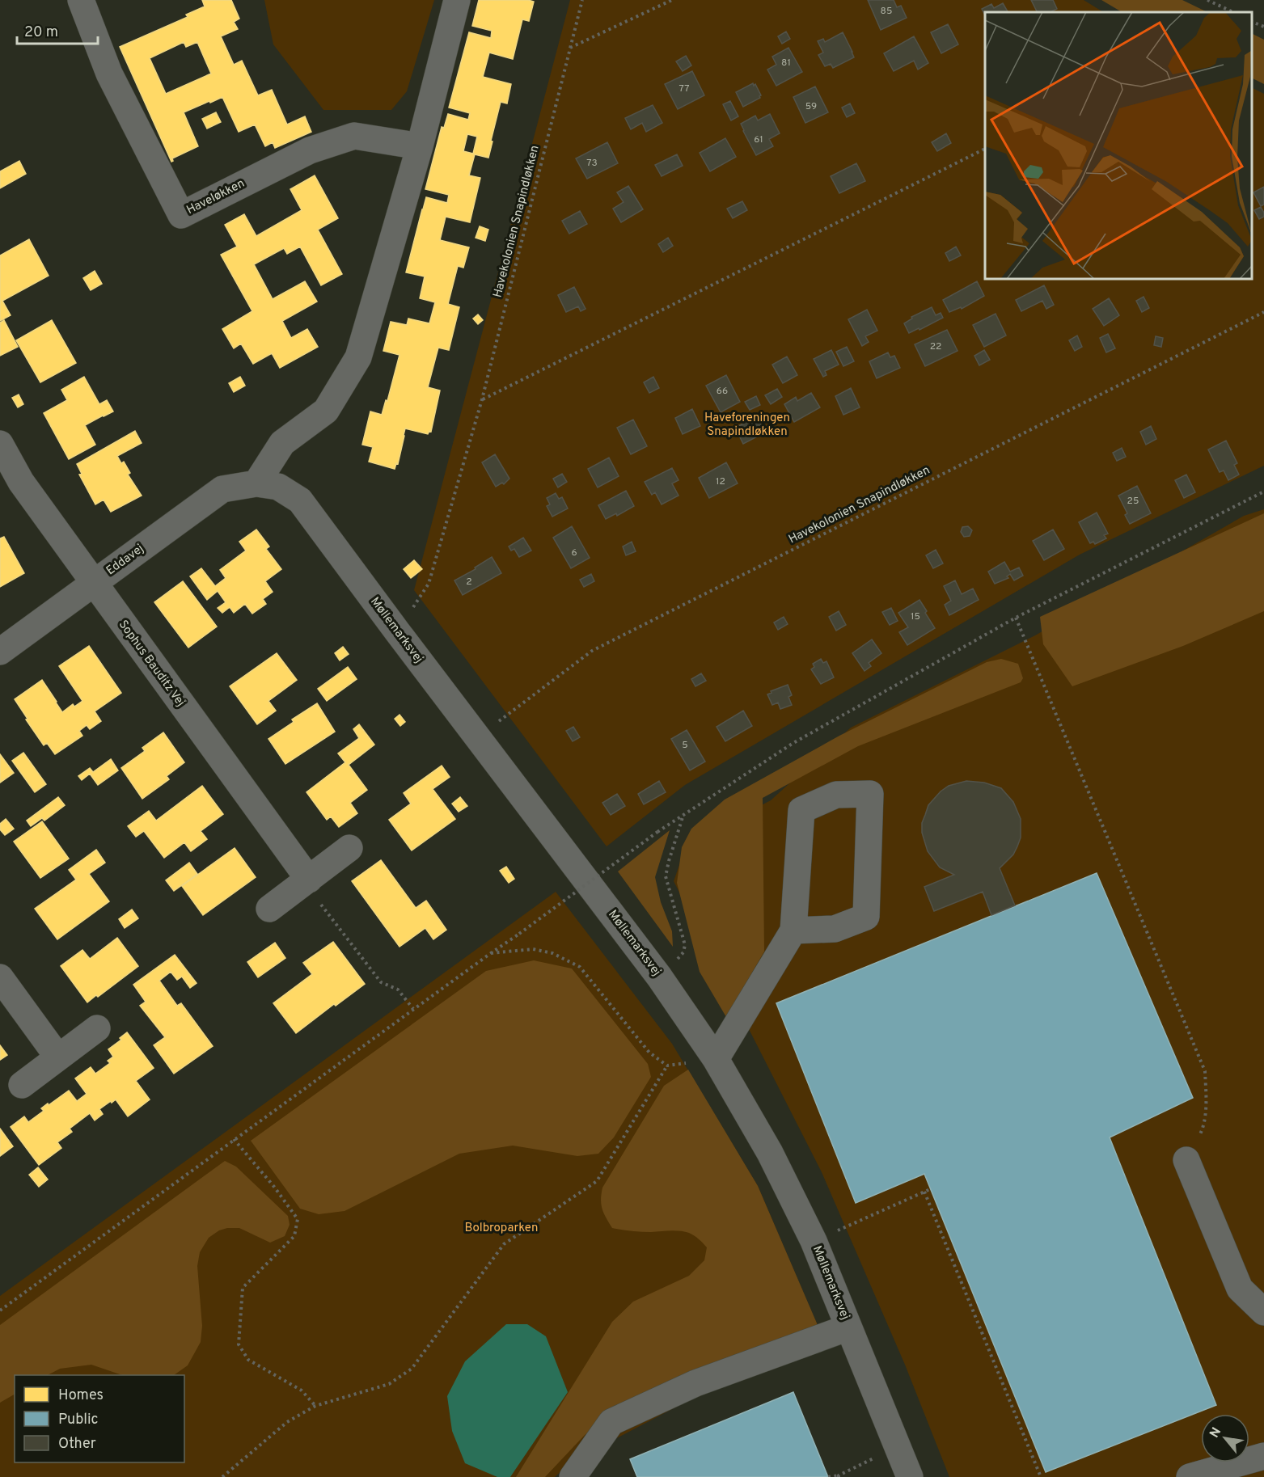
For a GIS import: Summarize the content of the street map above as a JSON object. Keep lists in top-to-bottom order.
{
  "streets": {
    "street": [
      "Haveløkken",
      "Eddavej",
      "Møllemarksvej",
      "Sophus Bauditz Vej"
    ],
    "path": ["Havekolonien Snapindløkken"]
  },
  "crossings": [
    ["Havekolonien Snapindløkken", "Møllemarksvej"],
    ["Eddavej", "Møllemarksvej"],
    ["Eddavej", "Sophus Bauditz Vej"]
  ],
  "parks": ["Haveforeningen Snapindløkken", "Bolbroparken"],
  "house_numbers": [
    "85",
    "81",
    "77",
    "59",
    "61",
    "73",
    "22",
    "66",
    "12",
    "25",
    "6",
    "2",
    "15",
    "5"
  ],
  "legend": ["Homes", "Public", "Other"],
  "scale_bar": "20 m",
  "north": "top left"
}
